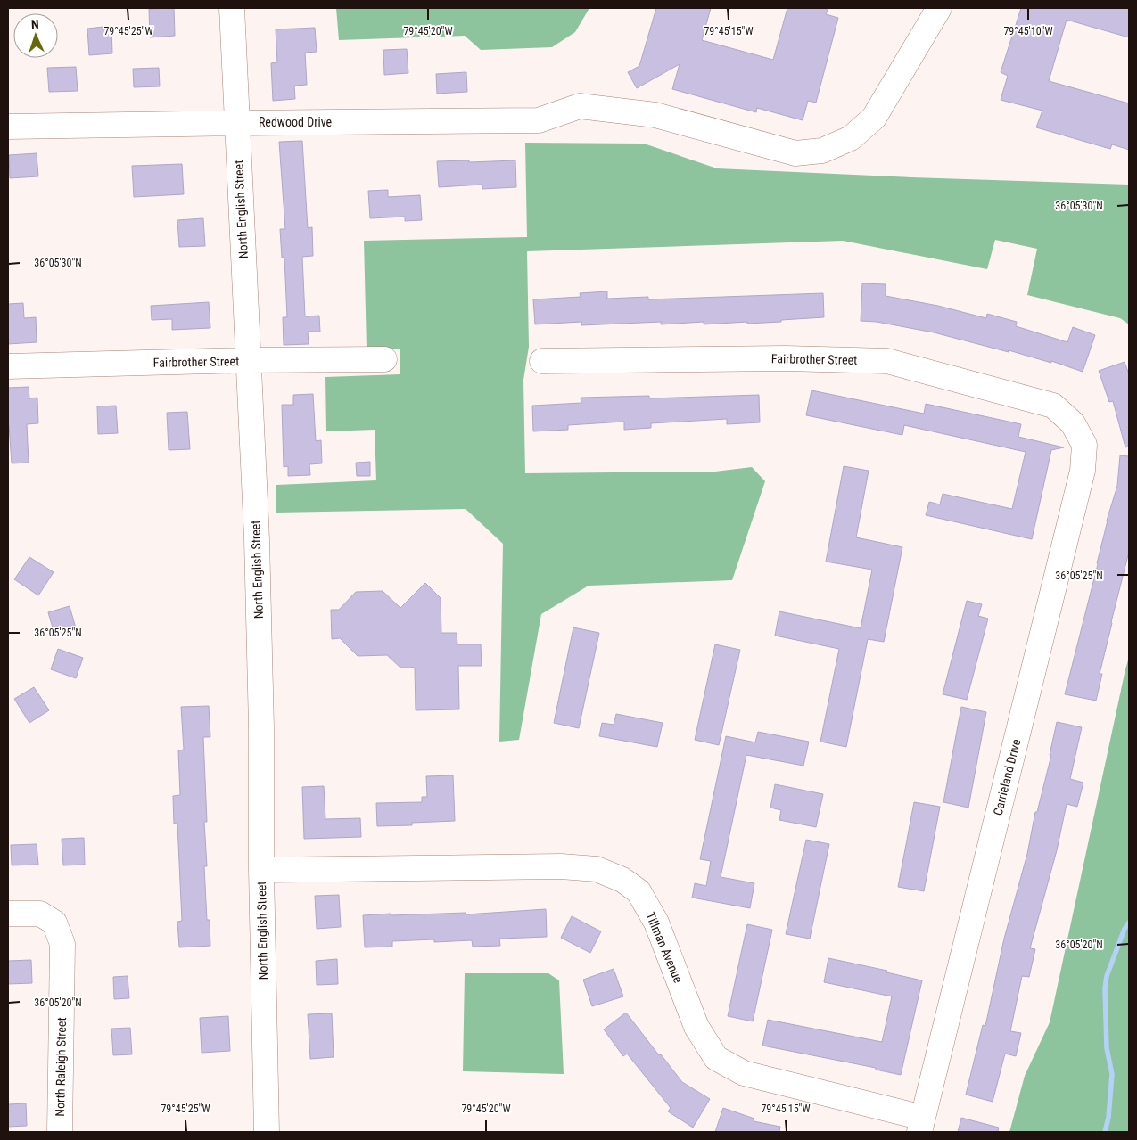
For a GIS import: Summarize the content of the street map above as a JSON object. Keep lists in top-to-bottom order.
{
  "streets": {
    "street": [
      "Redwood Drive",
      "North English Street",
      "Fairbrother Street",
      "Carrieland Drive",
      "Tillman Avenue",
      "North Raleigh Street"
    ]
  },
  "crossings": [
    ["Redwood Drive", "North English Street"],
    ["North English Street", "Fairbrother Street"],
    ["North English Street", "Tillman Avenue"],
    ["Fairbrother Street", "Carrieland Drive"],
    ["Carrieland Drive", "Tillman Avenue"]
  ],
  "north": "top",
  "coordinates": [
    "79°45'25\"W",
    "79°45'20\"W",
    "79°45'15\"W",
    "79°45'10\"W",
    "36°05'30\"N",
    "36°05'25\"N",
    "36°05'20\"N"
  ]
}
